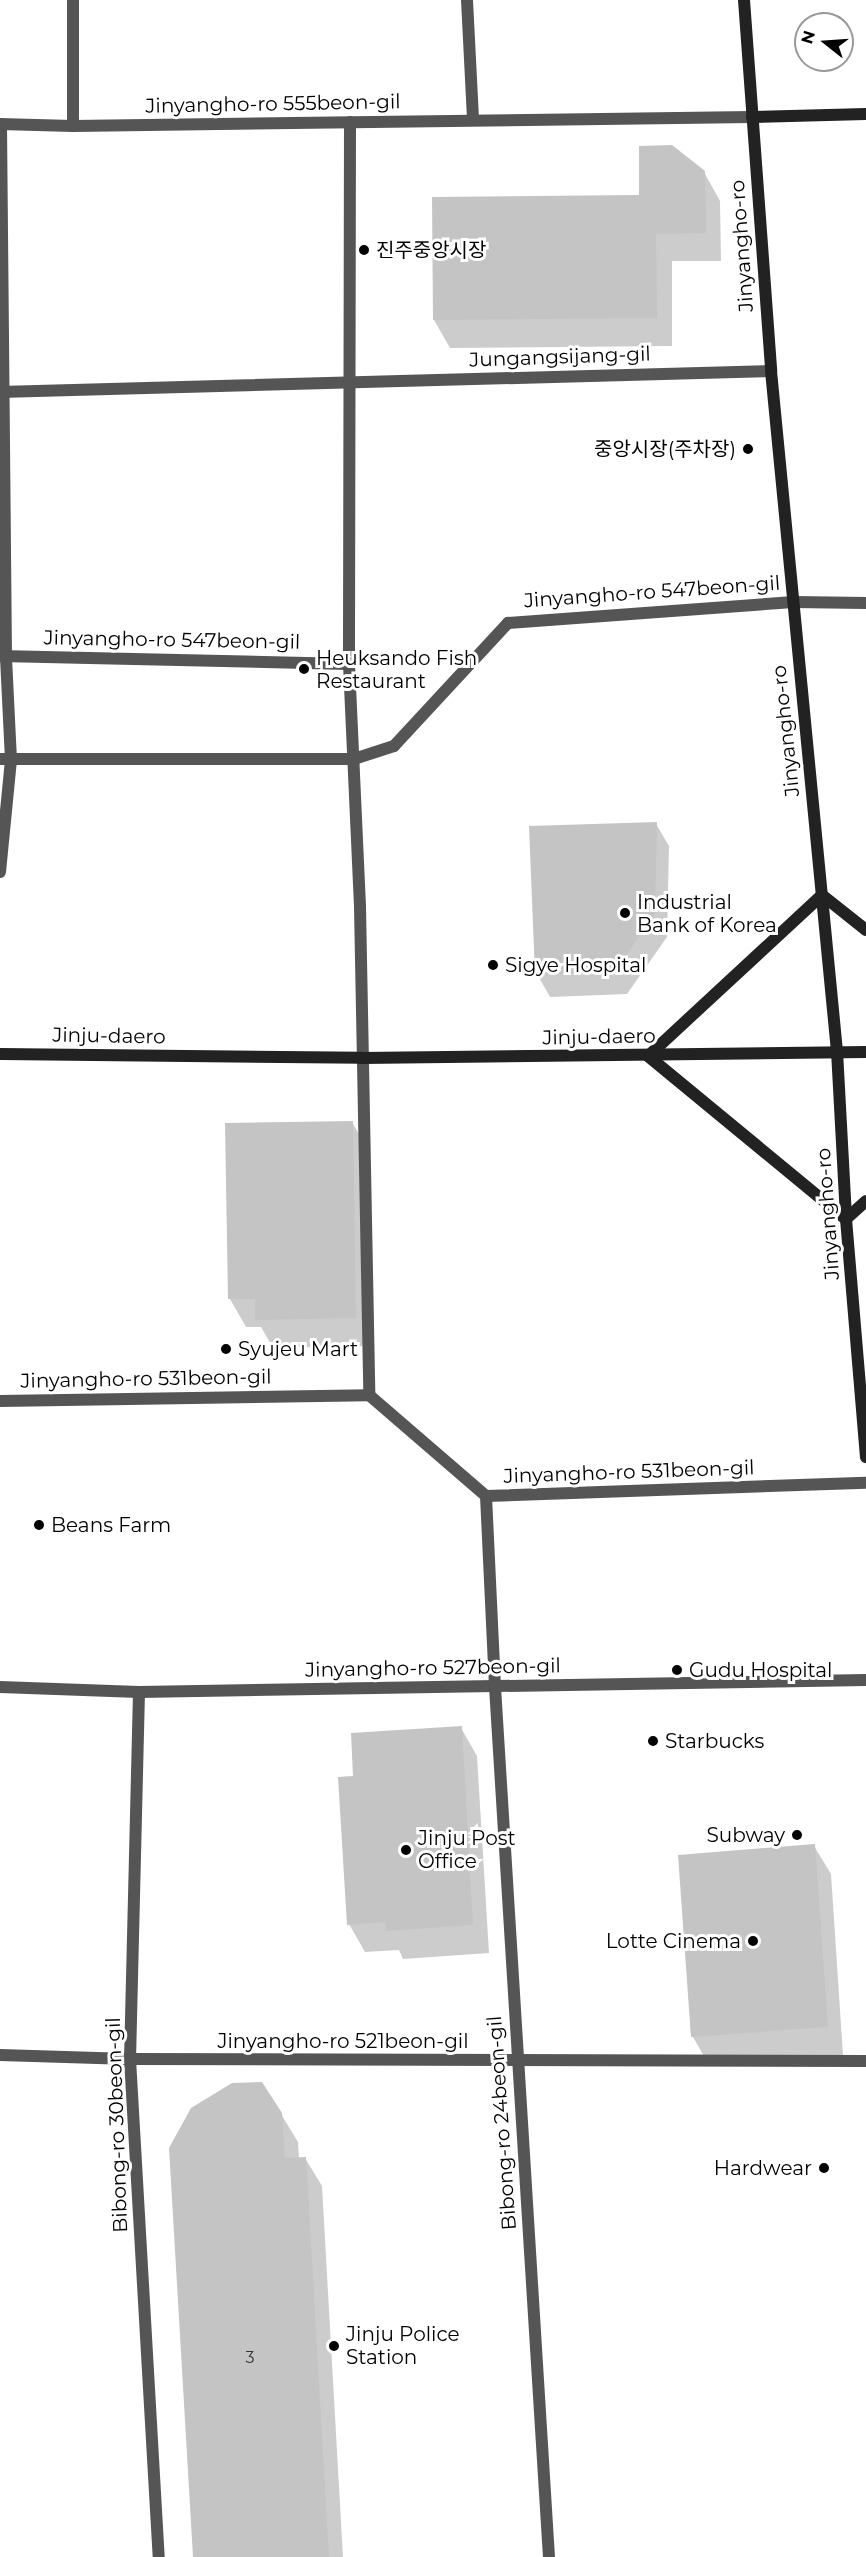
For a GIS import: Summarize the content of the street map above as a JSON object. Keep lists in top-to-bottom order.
{
  "streets": {
    "street": [
      "Jinyangho-ro 555beon-gil",
      "Jinyangho-ro",
      "Jungangsijang-gil",
      "Jinyangho-ro 547beon-gil",
      "Jinju-daero",
      "Jinyangho-ro 531beon-gil",
      "Jinyangho-ro 527beon-gil",
      "Jinyangho-ro 521beon-gil",
      "Bibong-ro 24beon-gil",
      "Bibong-ro 30beon-gil"
    ]
  },
  "crossings": [
    ["Jinyangho-ro 555beon-gil", "Jinyangho-ro"],
    ["Jinyangho-ro", "Jungangsijang-gil"],
    ["Jinyangho-ro", "Jinyangho-ro 547beon-gil"],
    ["Jinyangho-ro", "Jinju-daero"],
    ["Jinyangho-ro 531beon-gil", "Bibong-ro 24beon-gil"],
    ["Jinyangho-ro 527beon-gil", "Bibong-ro 24beon-gil"],
    ["Jinyangho-ro 527beon-gil", "Bibong-ro 30beon-gil"],
    ["Jinyangho-ro 521beon-gil", "Bibong-ro 24beon-gil"],
    ["Jinyangho-ro 521beon-gil", "Bibong-ro 30beon-gil"]
  ],
  "places": [
    "진주중앙시장",
    "중앙시장(주차장)",
    "Heuksando Fish Restaurant",
    "Industrial Bank of Korea",
    "Sigye Hospital",
    "Syujeu Mart",
    "Beans Farm",
    "Gudu Hospital",
    "Starbucks",
    "Subway",
    "Jinju Post Office",
    "Lotte Cinema",
    "Hardwear",
    "Jinju Police Station"
  ],
  "house_numbers": ["3"],
  "north": "left"
}
